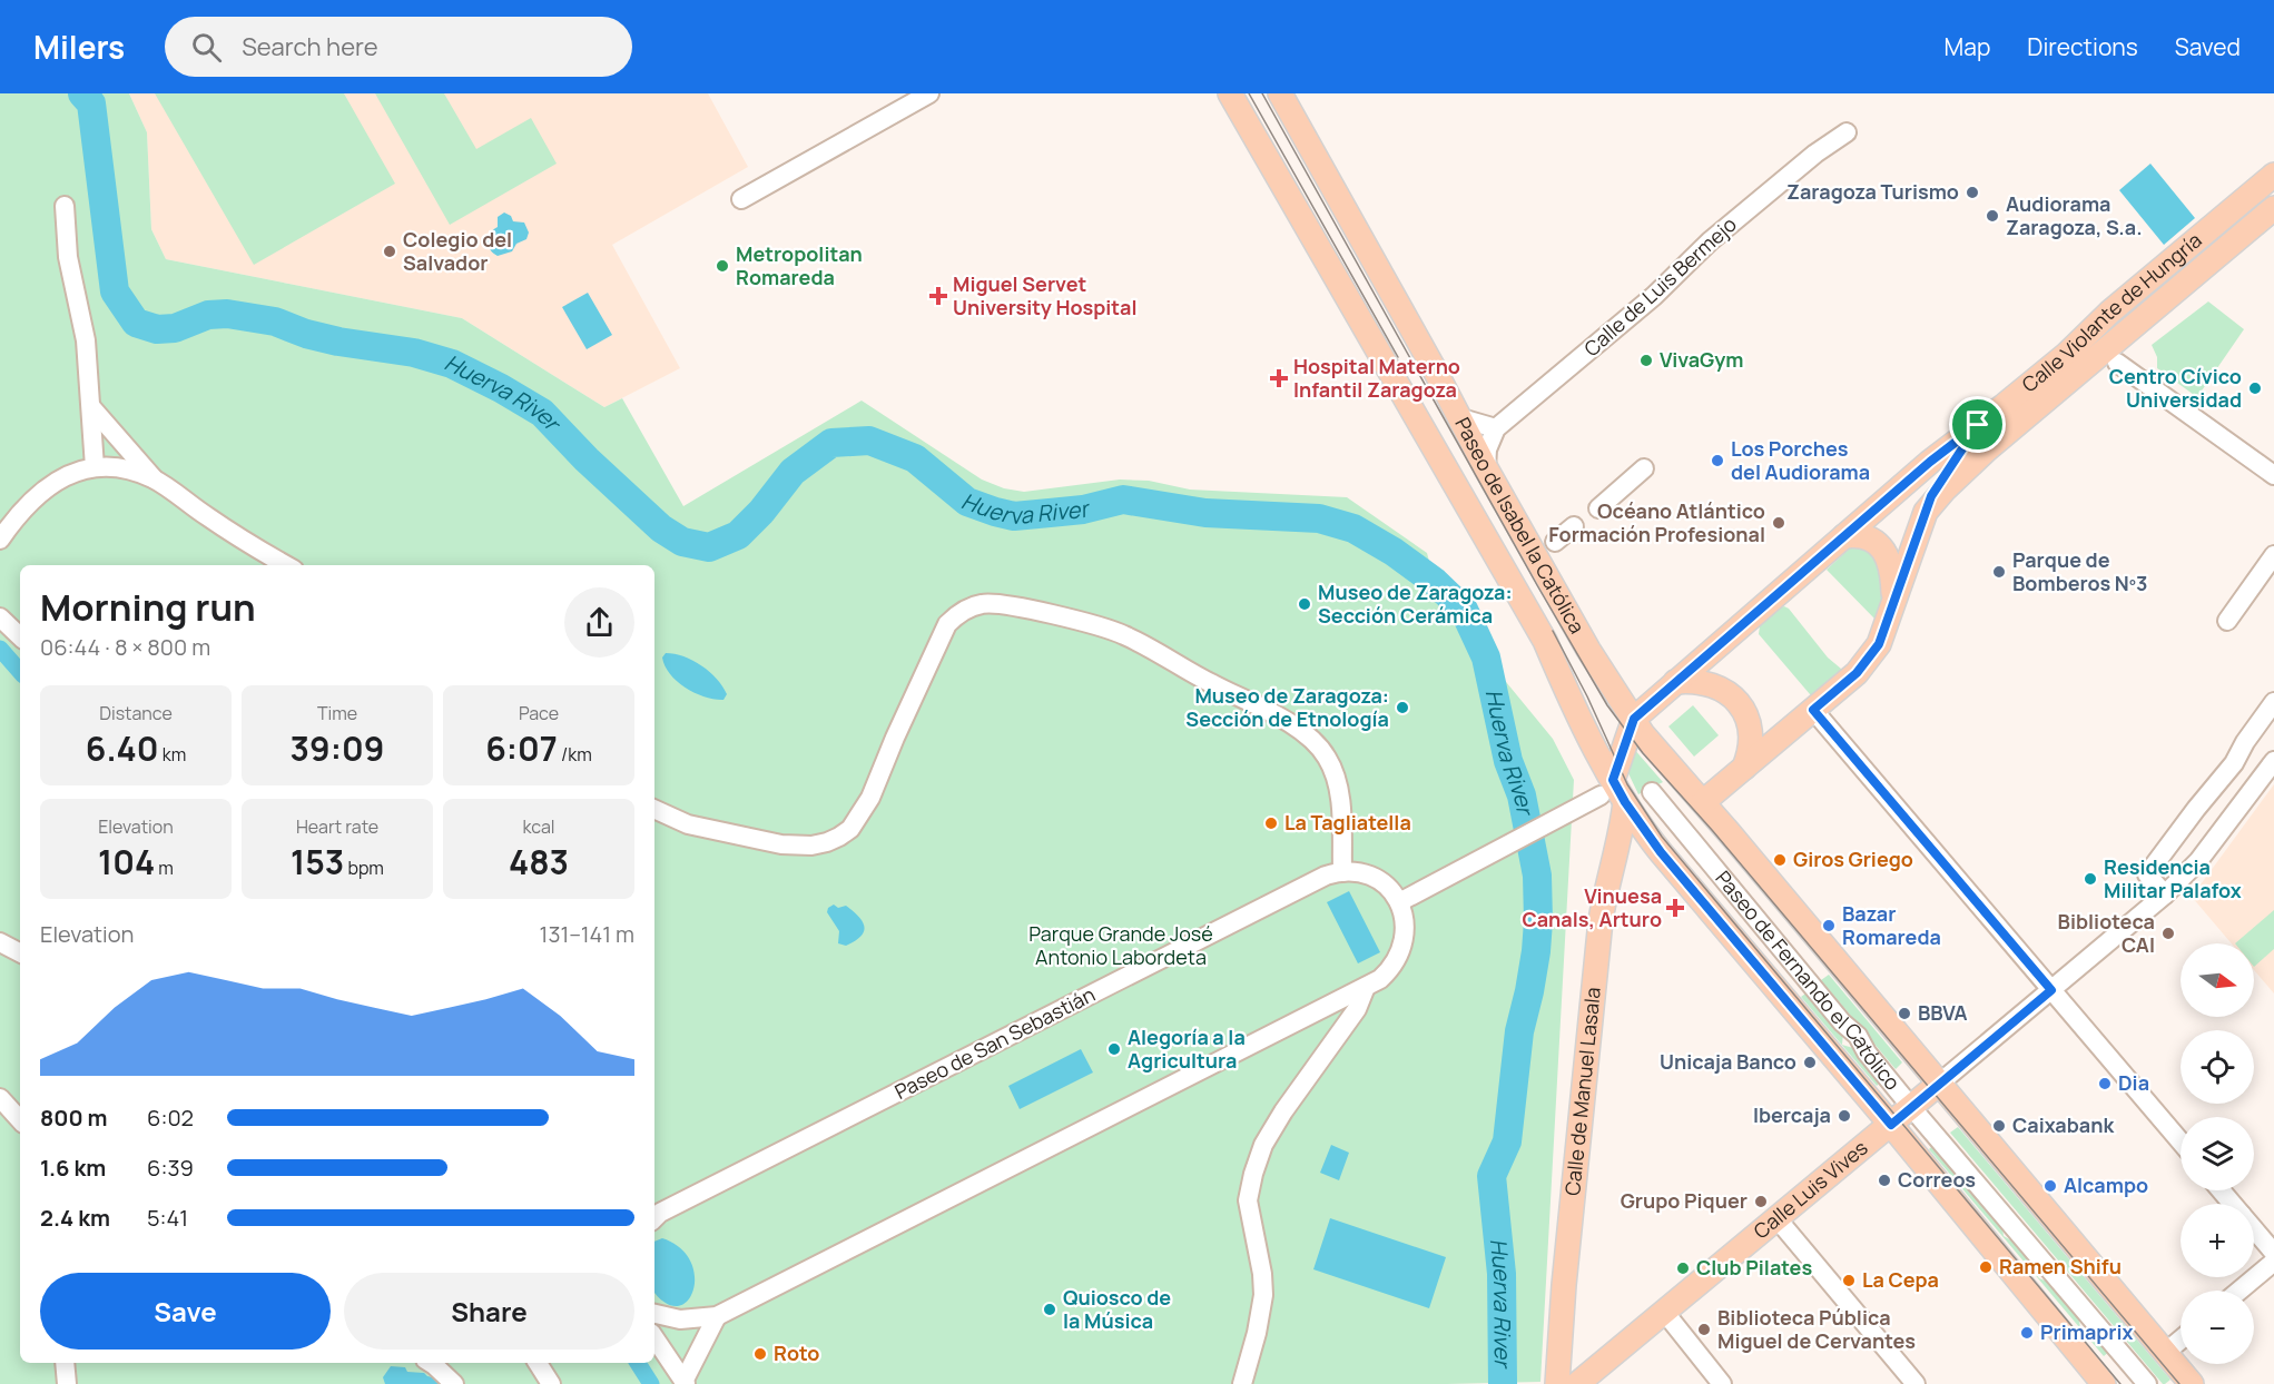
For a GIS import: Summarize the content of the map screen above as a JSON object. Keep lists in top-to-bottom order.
{
  "streets": {
    "main road": [
      "Calle Violante de Hungría",
      "Paseo de Isabel la Católica",
      "Paseo de Fernando el Católico",
      "Calle de Manuel Lasala",
      "Calle Luis Vives"
    ],
    "street": ["Calle de Luis Bermejo", "Paseo de San Sebastián"]
  },
  "crossings": [
    ["Calle Violante de Hungría", "Paseo de Isabel la Católica"],
    ["Calle Violante de Hungría", "Paseo de Fernando el Católico"],
    ["Paseo de Isabel la Católica", "Paseo de Fernando el Católico"],
    ["Paseo de Isabel la Católica", "Calle de Manuel Lasala"],
    ["Paseo de Fernando el Católico", "Calle de Manuel Lasala"],
    ["Paseo de Fernando el Católico", "Calle Luis Vives"]
  ],
  "water": ["Huerva River"],
  "parks": ["Parque Grande José Antonio Labordeta"],
  "places": {
    "other": [
      "Zaragoza Turismo",
      "Audiorama Zaragoza, S.a.",
      "Colegio del Salvador",
      "Metropolitan Romareda",
      "VivaGym",
      "Centro Cívico Universidad",
      "Los Porches del Audiorama",
      "Océano Atlántico Formación Profesional",
      "Parque de Bomberos Nº3",
      "Museo de Zaragoza: Sección Cerámica",
      "Museo de Zaragoza: Sección de Etnología",
      "La Tagliatella",
      "Giros Griego",
      "Residencia Militar Palafox",
      "Bazar Romareda",
      "Biblioteca CAI",
      "BBVA",
      "Alegoría a la Agricultura",
      "Unicaja Banco",
      "Dia",
      "Ibercaja",
      "Caixabank",
      "Correos",
      "Alcampo",
      "Grupo Piquer",
      "Ramen Shifu",
      "Club Pilates",
      "La Cepa",
      "Quiosco de la Música",
      "Biblioteca Pública Miguel de Cervantes",
      "Primaprix",
      "Roto"
    ],
    "health": ["Miguel Servet University Hospital", "Hospital Materno Infantil Zaragoza", "Vinuesa Canals, Arturo"]
  },
  "north": "right",
  "page": {
    "header": "Milers",
    "search": "Search here",
    "nav": ["Map", "Directions", "Saved"],
    "heading": ["Morning run", "06:44 · 8 × 800 m"],
    "stats": [
      ["Distance", "6.40 km"],
      ["Time", "39:09"],
      ["Pace", "6:07 /km"],
      ["Elevation", "104 m"],
      ["Heart rate", "153 bpm"],
      ["kcal", "483"]
    ],
    "chart": ["Elevation", "131–141 m"],
    "map_buttons": ["+", "−"],
    "list": [
      {
        "name": "800 m",
        "note": "6:02"
      },
      {
        "name": "1.6 km",
        "note": "6:39"
      },
      {
        "name": "2.4 km",
        "note": "5:41"
      }
    ],
    "buttons": ["Save", "Share"]
  }
}
